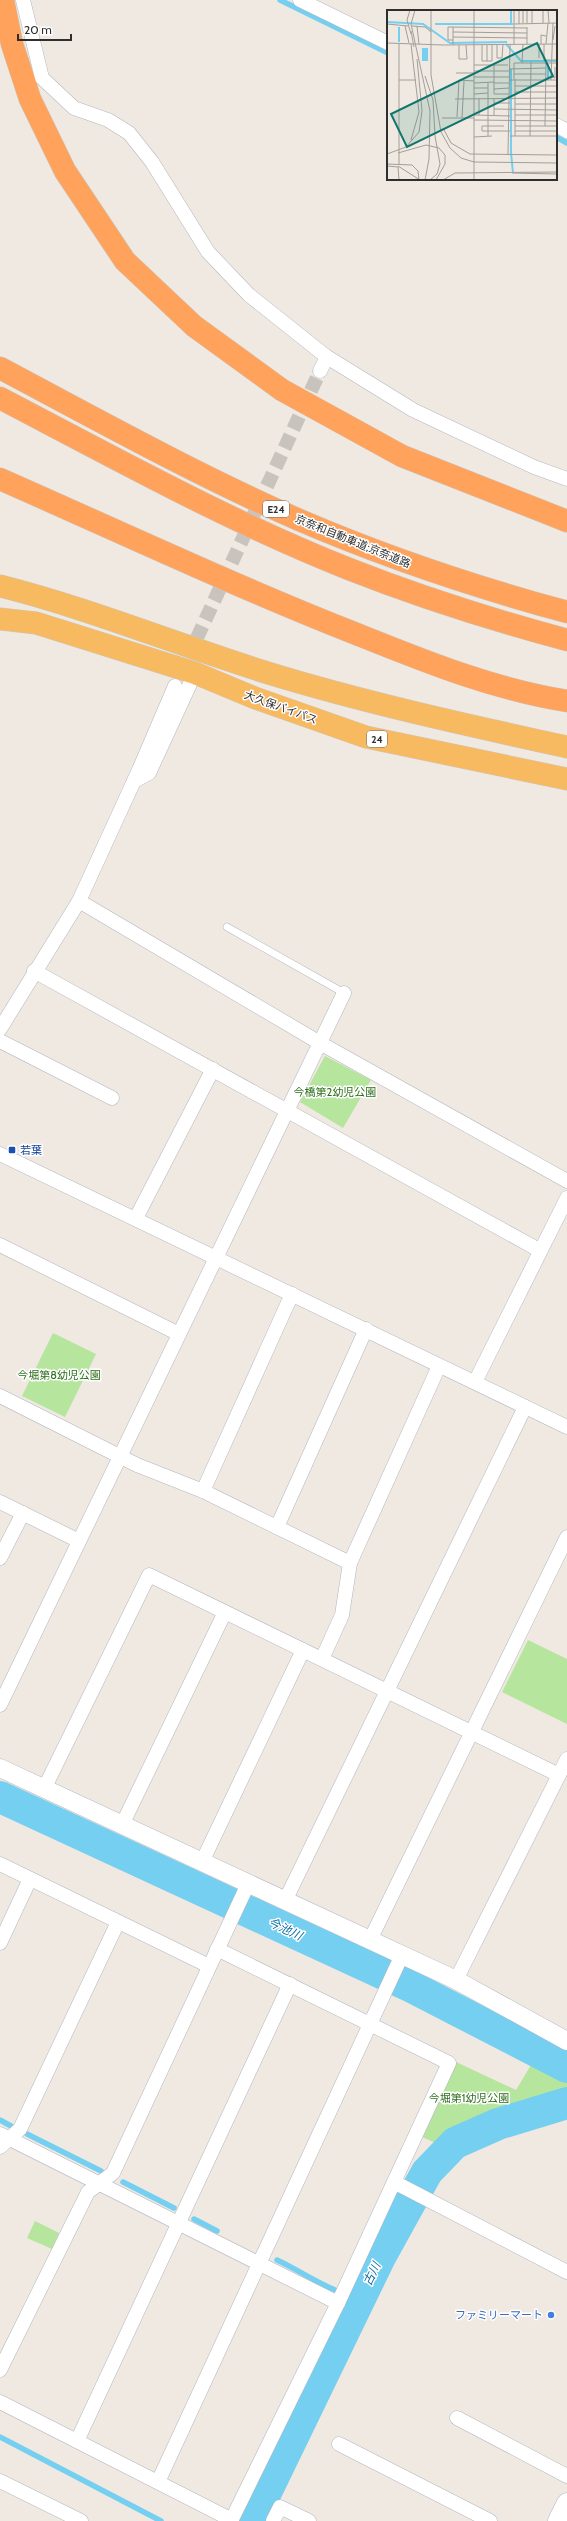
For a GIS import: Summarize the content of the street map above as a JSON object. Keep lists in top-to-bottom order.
{
  "streets": {
    "highway": [
      "E24",
      "京奈和自動車道;京奈道路",
      "大久保バイパス",
      "24"
    ]
  },
  "water": ["今池川", "古川"],
  "parks": ["今橋第2幼児公園", "今堀第8幼児公園", "今堀第1幼児公園"],
  "places": {
    "transit": ["若葉"],
    "other": ["ファミリーマート"]
  },
  "scale_bar": "20 m"
}
